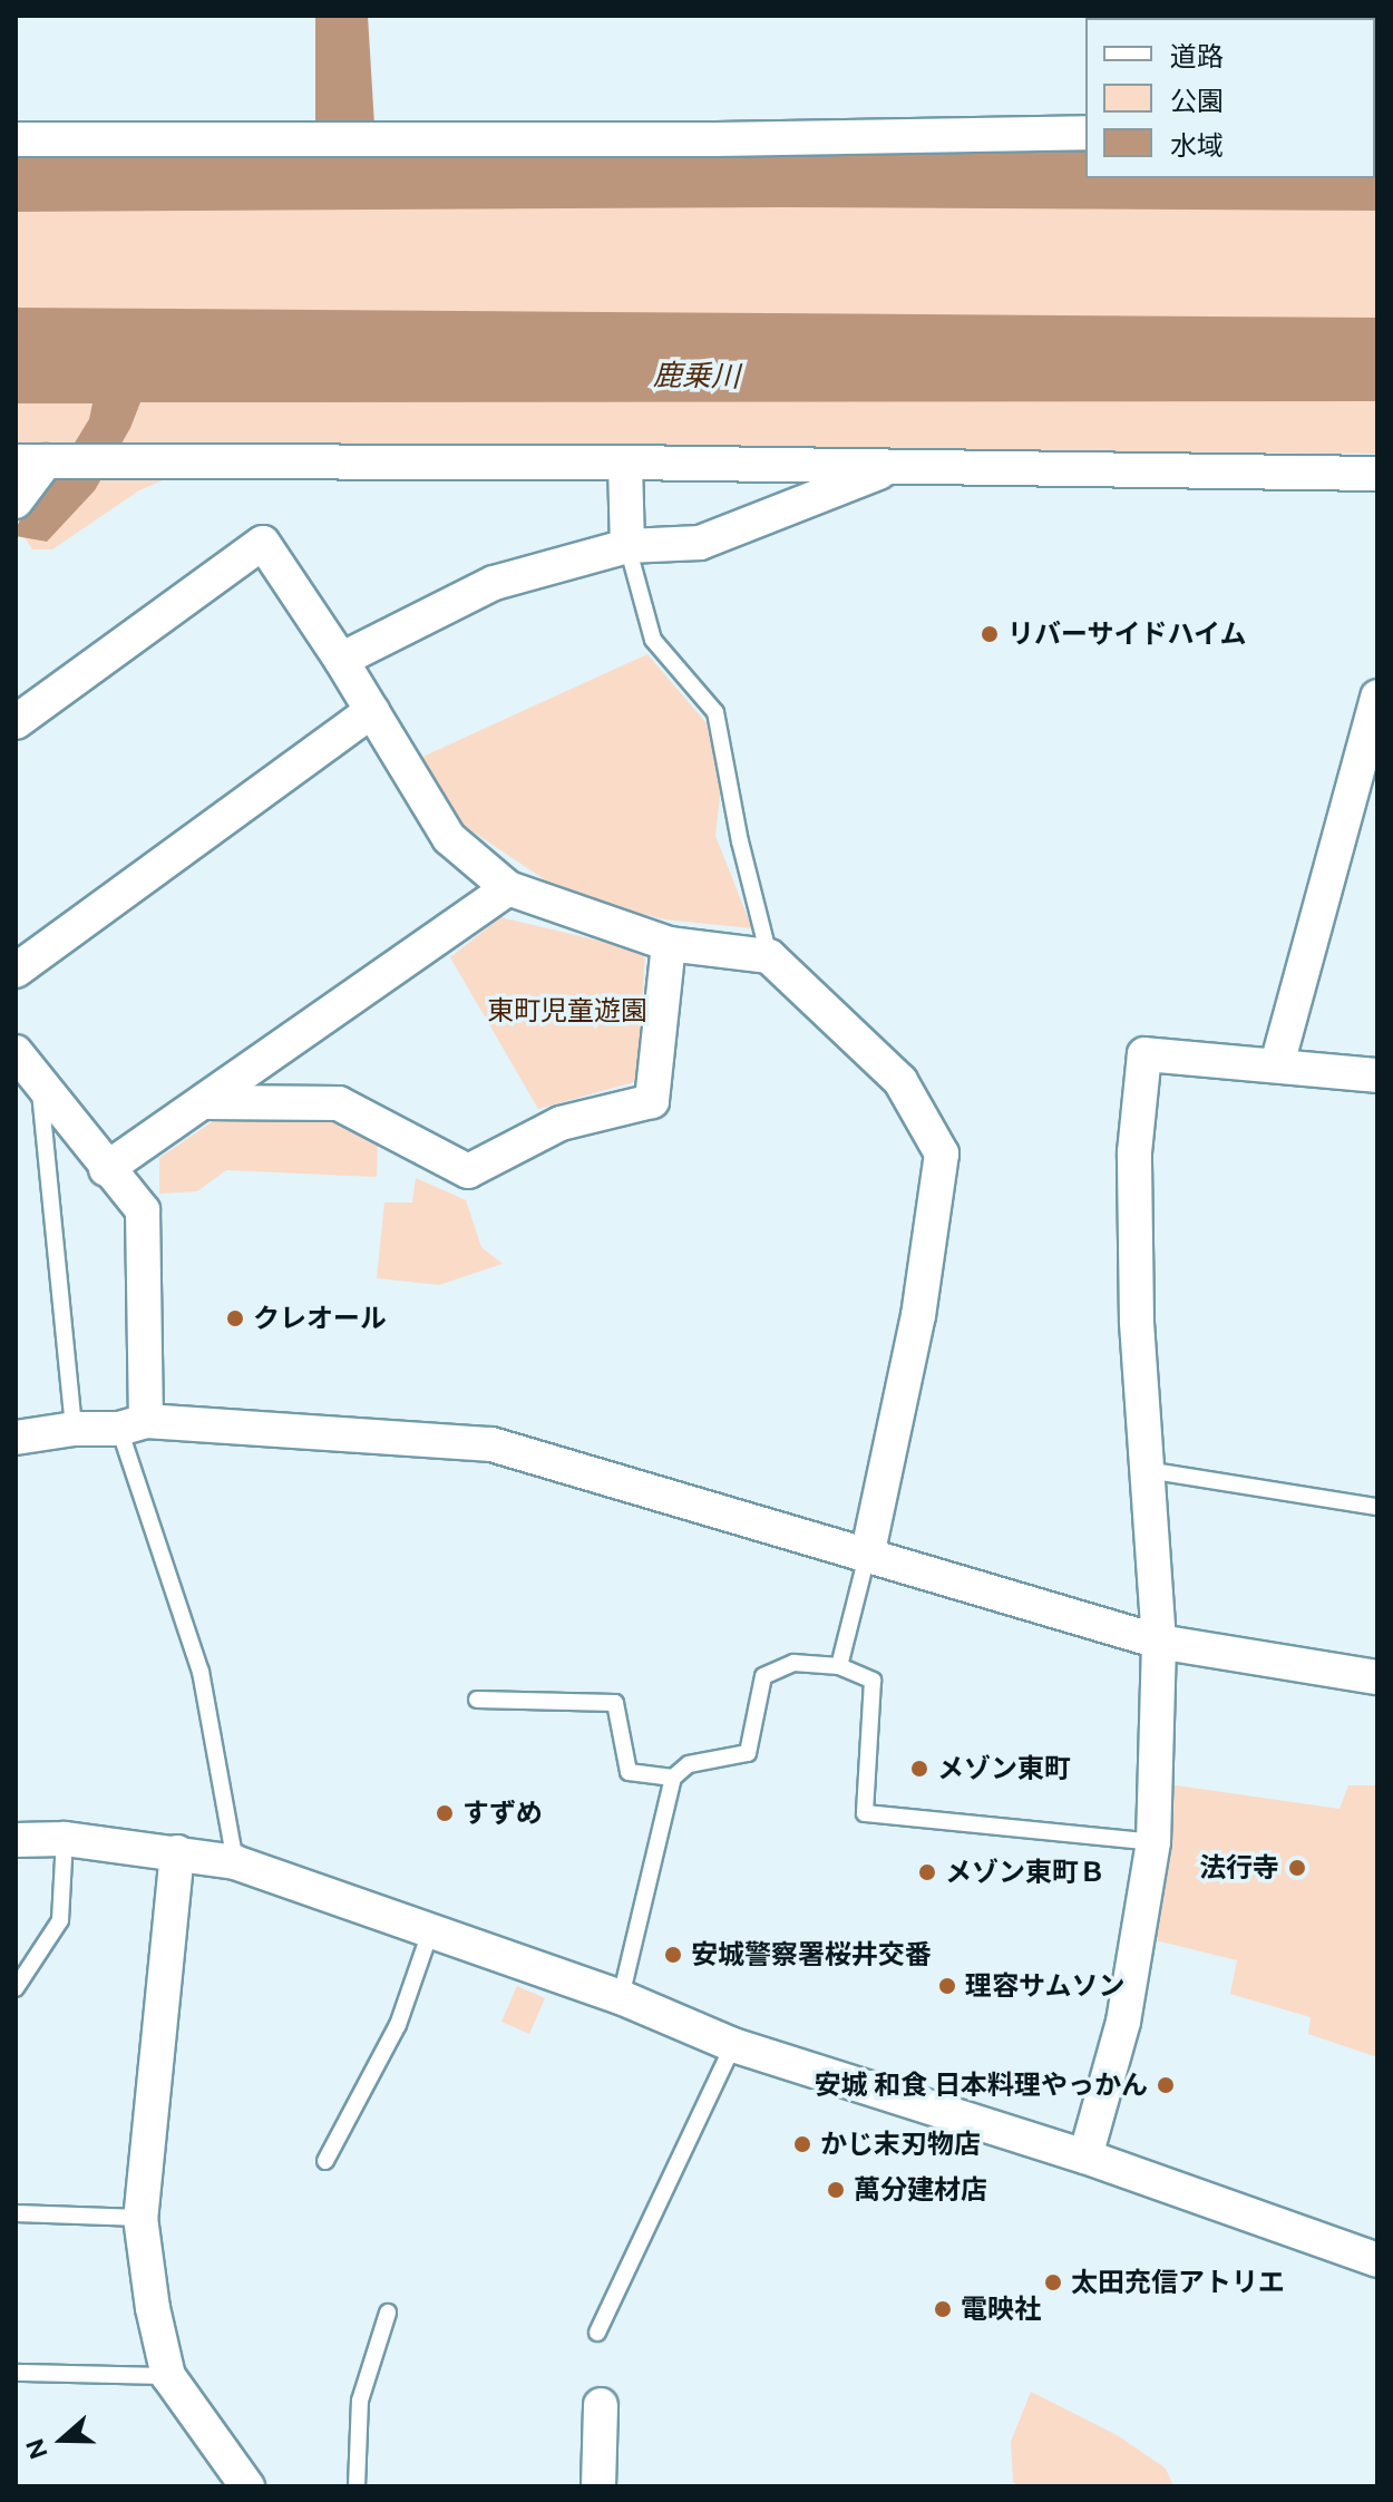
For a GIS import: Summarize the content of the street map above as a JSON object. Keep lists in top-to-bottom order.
{
  "water": ["鹿乗川"],
  "parks": ["東町児童遊園"],
  "places": [
    "リバーサイドハイム",
    "クレオール",
    "メゾン東町",
    "すずめ",
    "法行寺",
    "メゾン東町Ｂ",
    "安城警察署桜井交番",
    "理容サムソン",
    "安城 和食 日本料理やっかん",
    "かじ末刃物店",
    "萬分建材店",
    "太田充信アトリエ",
    "電映社"
  ],
  "legend": ["道路", "公園", "水域"],
  "north": "left"
}
